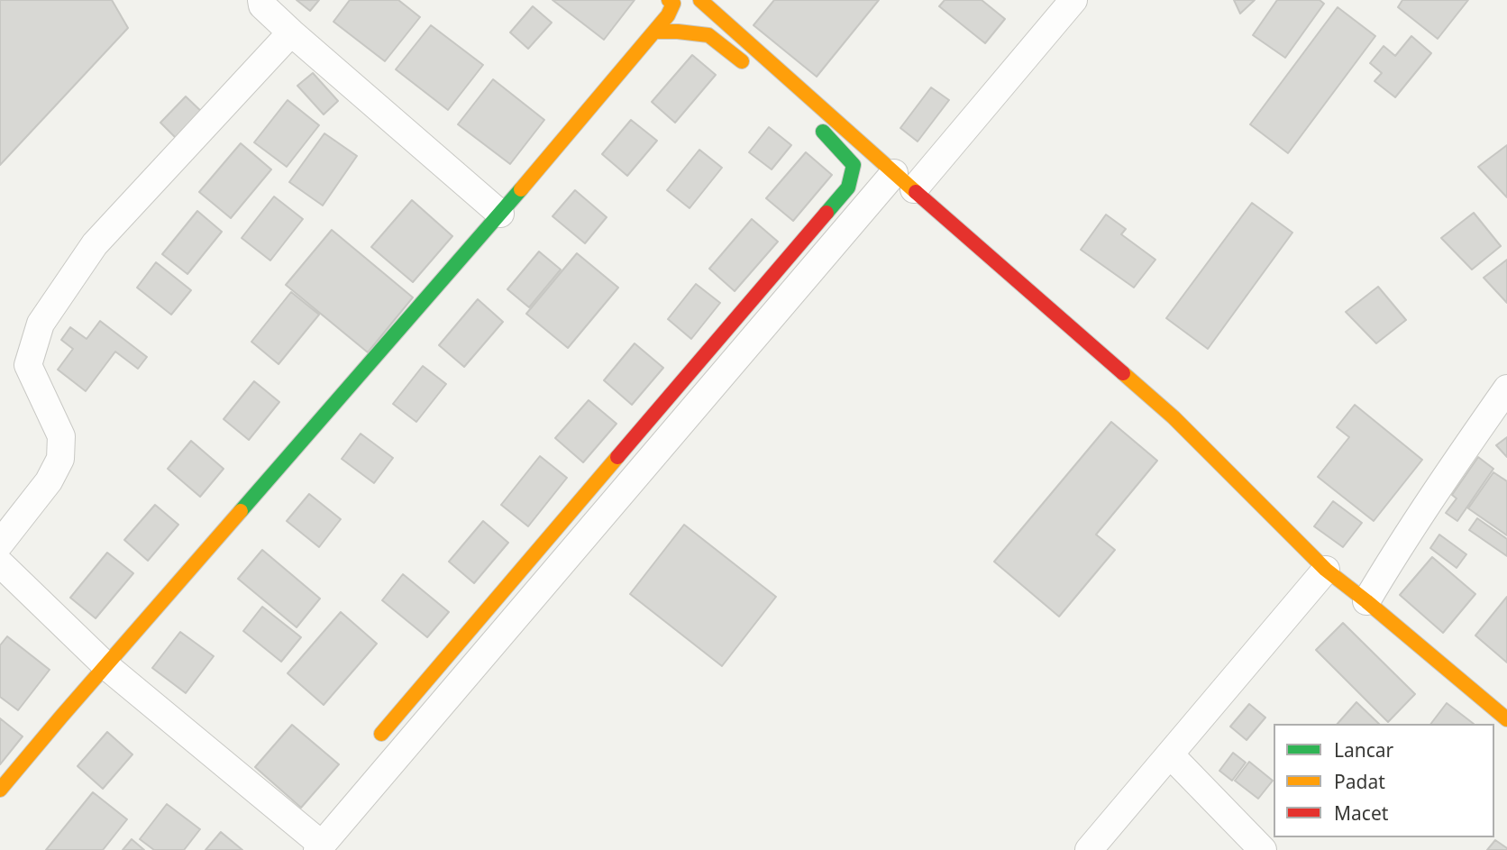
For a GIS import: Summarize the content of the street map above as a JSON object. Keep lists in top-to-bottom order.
{
  "legend": ["Lancar", "Padat", "Macet"]
}
